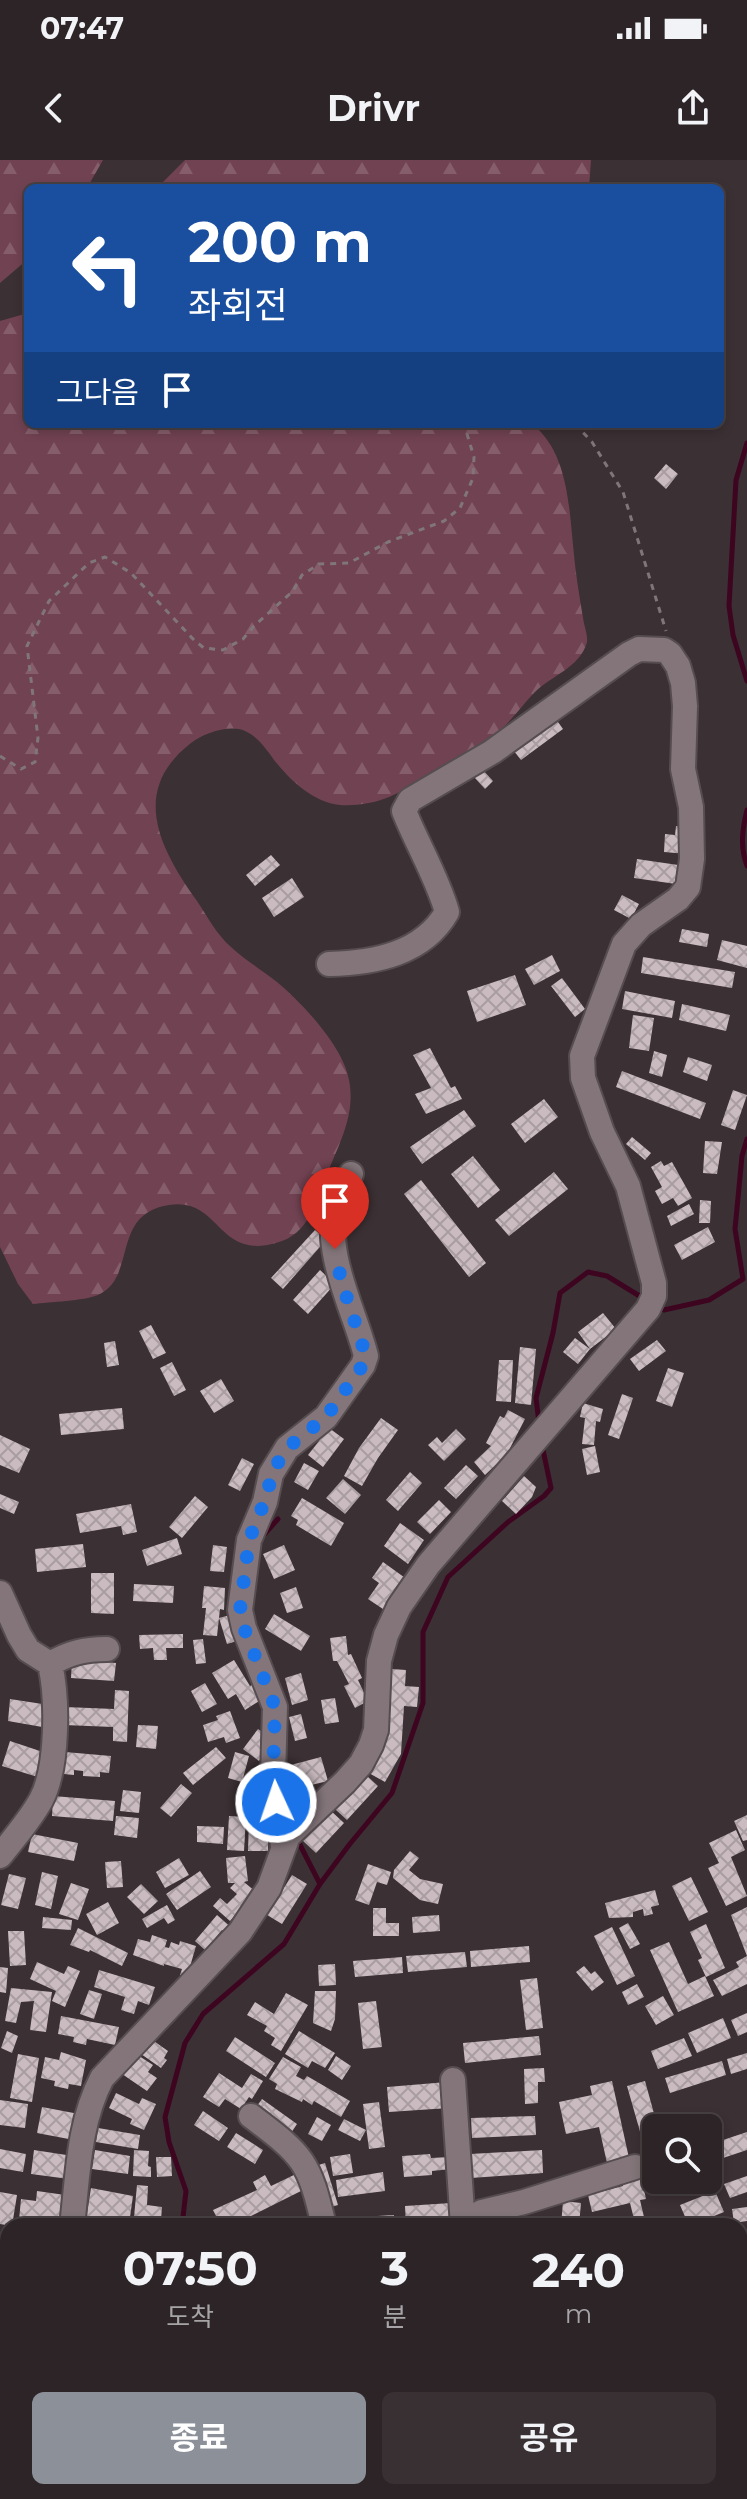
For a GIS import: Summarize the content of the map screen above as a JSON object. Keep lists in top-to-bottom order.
{
  "page": {
    "status": "07:47",
    "header": "Drivr",
    "turn": ["200 m", "좌회전"],
    "then": "그다음",
    "eta": [
      "07:50",
      "도착",
      "3",
      "분",
      "240",
      "m"
    ],
    "buttons": ["종료", "공유"]
  }
}
